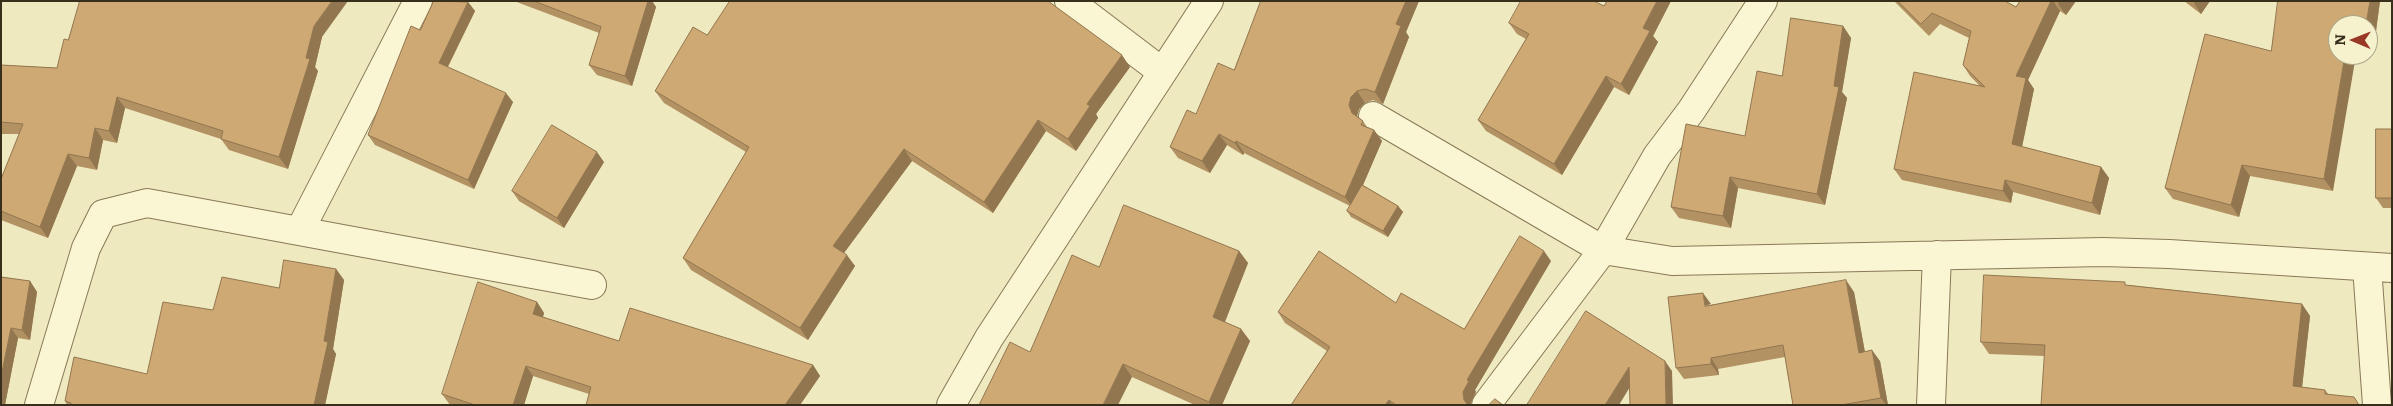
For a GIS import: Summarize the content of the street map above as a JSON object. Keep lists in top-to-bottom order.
{
  "north": "left"
}
